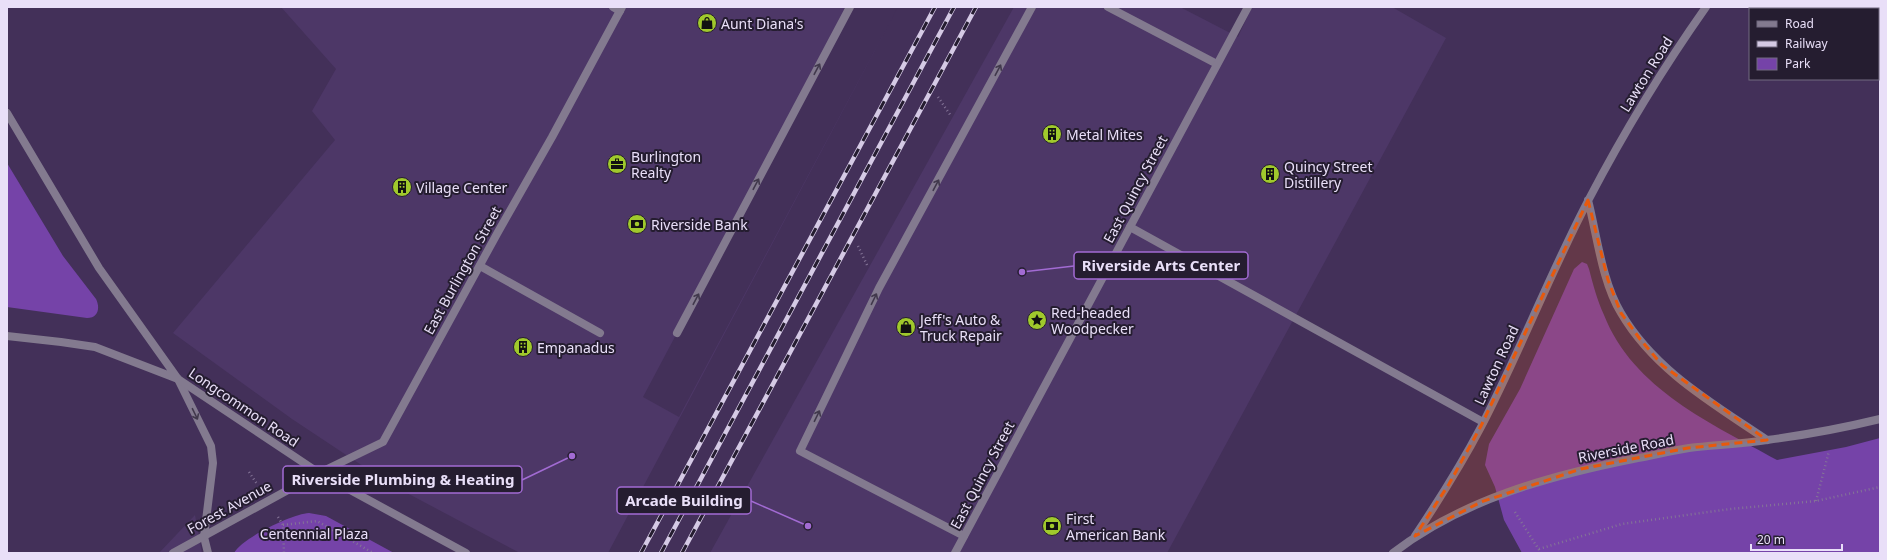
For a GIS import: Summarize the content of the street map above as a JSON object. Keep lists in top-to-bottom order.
{
  "streets": {
    "street": [
      "Lawton Road",
      "East Quincy Street",
      "East Burlington Street",
      "Longcommon Road",
      "Riverside Road",
      "Forest Avenue"
    ]
  },
  "crossings": [
    ["Lawton Road", "Riverside Road"],
    ["East Burlington Street", "Longcommon Road"],
    ["East Burlington Street", "Forest Avenue"],
    ["Longcommon Road", "Forest Avenue"]
  ],
  "parks": ["Centennial Plaza"],
  "places": {
    "shop": ["Aunt Diana's", "Jeff's Auto & Truck Repair"],
    "building": [
      "Metal Mites",
      "Quincy Street Distillery",
      "Village Center",
      "Empanadus"
    ],
    "office": ["Burlington Realty"],
    "bank": ["Riverside Bank", "First American Bank"],
    "other": ["Riverside Arts Center", "Riverside Plumbing & Heating", "Arcade Building"],
    "place": ["Red-headed Woodpecker"]
  },
  "legend": ["Road", "Railway", "Park"],
  "scale_bar": "20 m"
}
